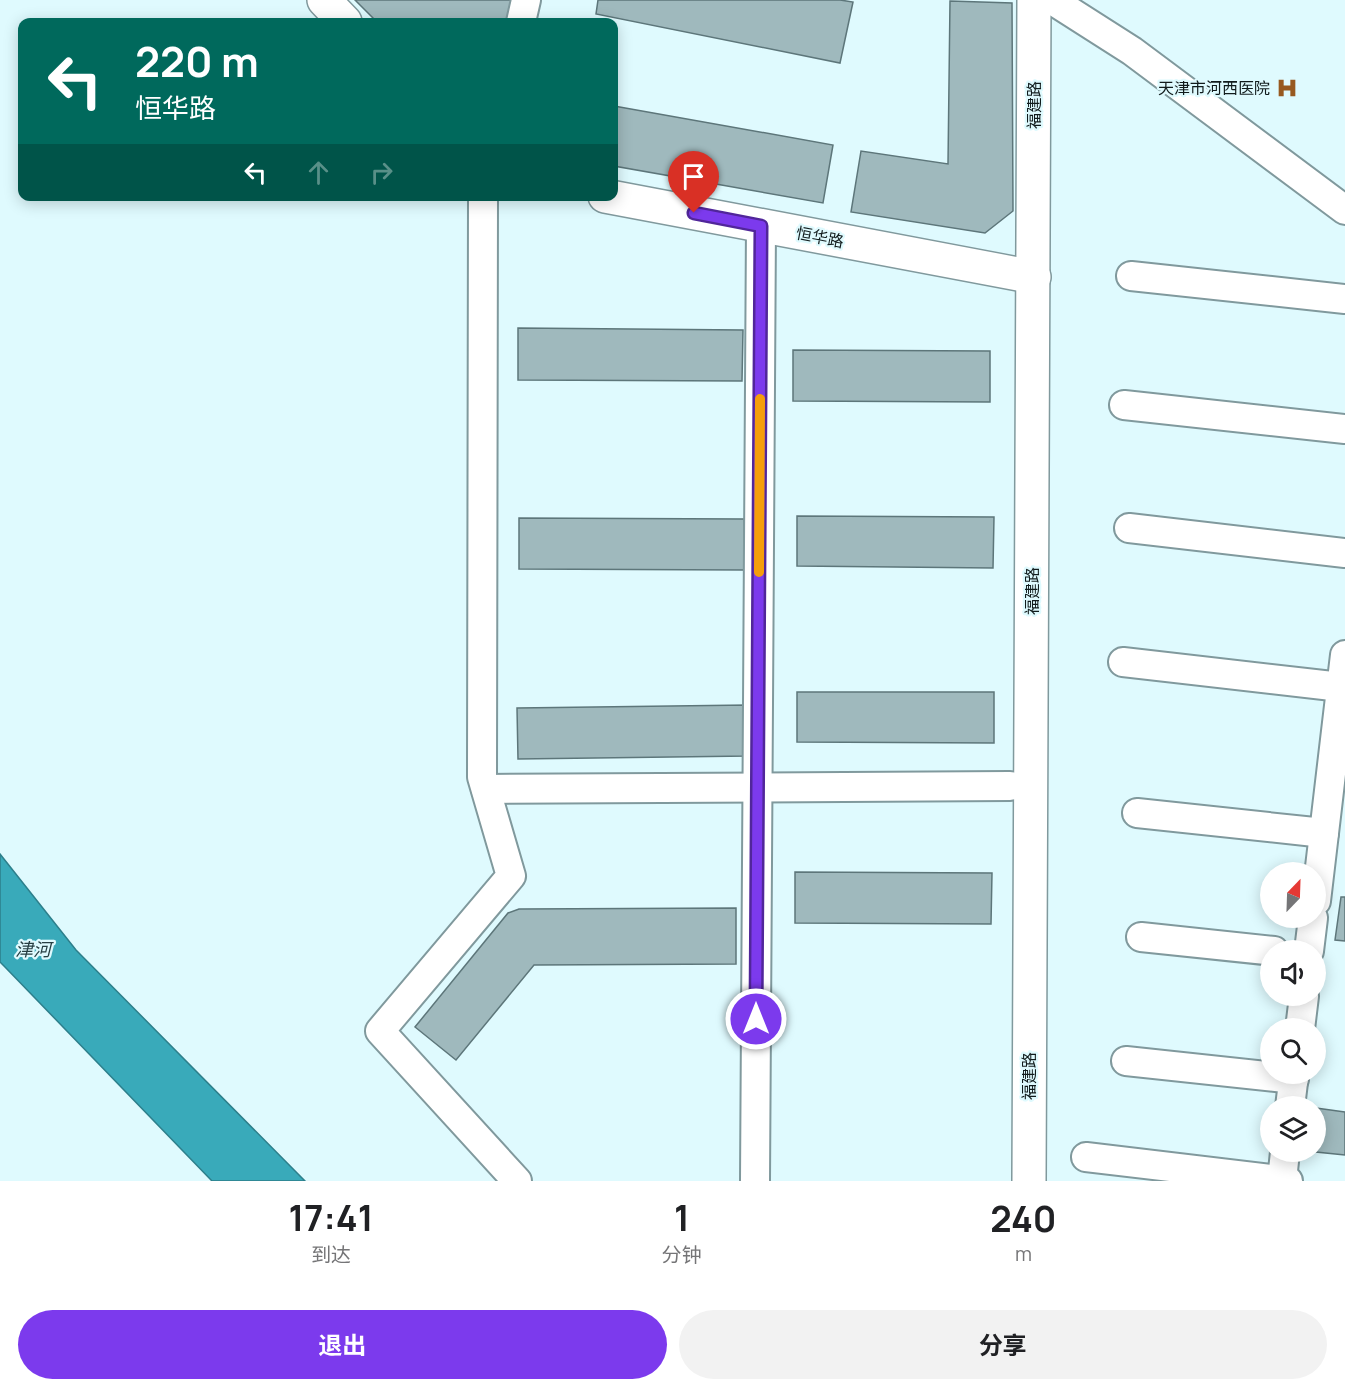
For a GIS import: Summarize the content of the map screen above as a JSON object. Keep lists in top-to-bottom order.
{
  "streets": {
    "street": ["福建路", "恒华路"]
  },
  "crossings": [
    ["福建路", "恒华路"]
  ],
  "water": ["津河"],
  "places": {
    "hospital": ["天津市河西医院"]
  },
  "north": "top right",
  "page": {
    "turn": ["220 m", "恒华路"],
    "eta": [
      "17:41",
      "到达",
      "1",
      "分钟",
      "240",
      "m"
    ],
    "buttons": ["退出", "分享"]
  }
}
